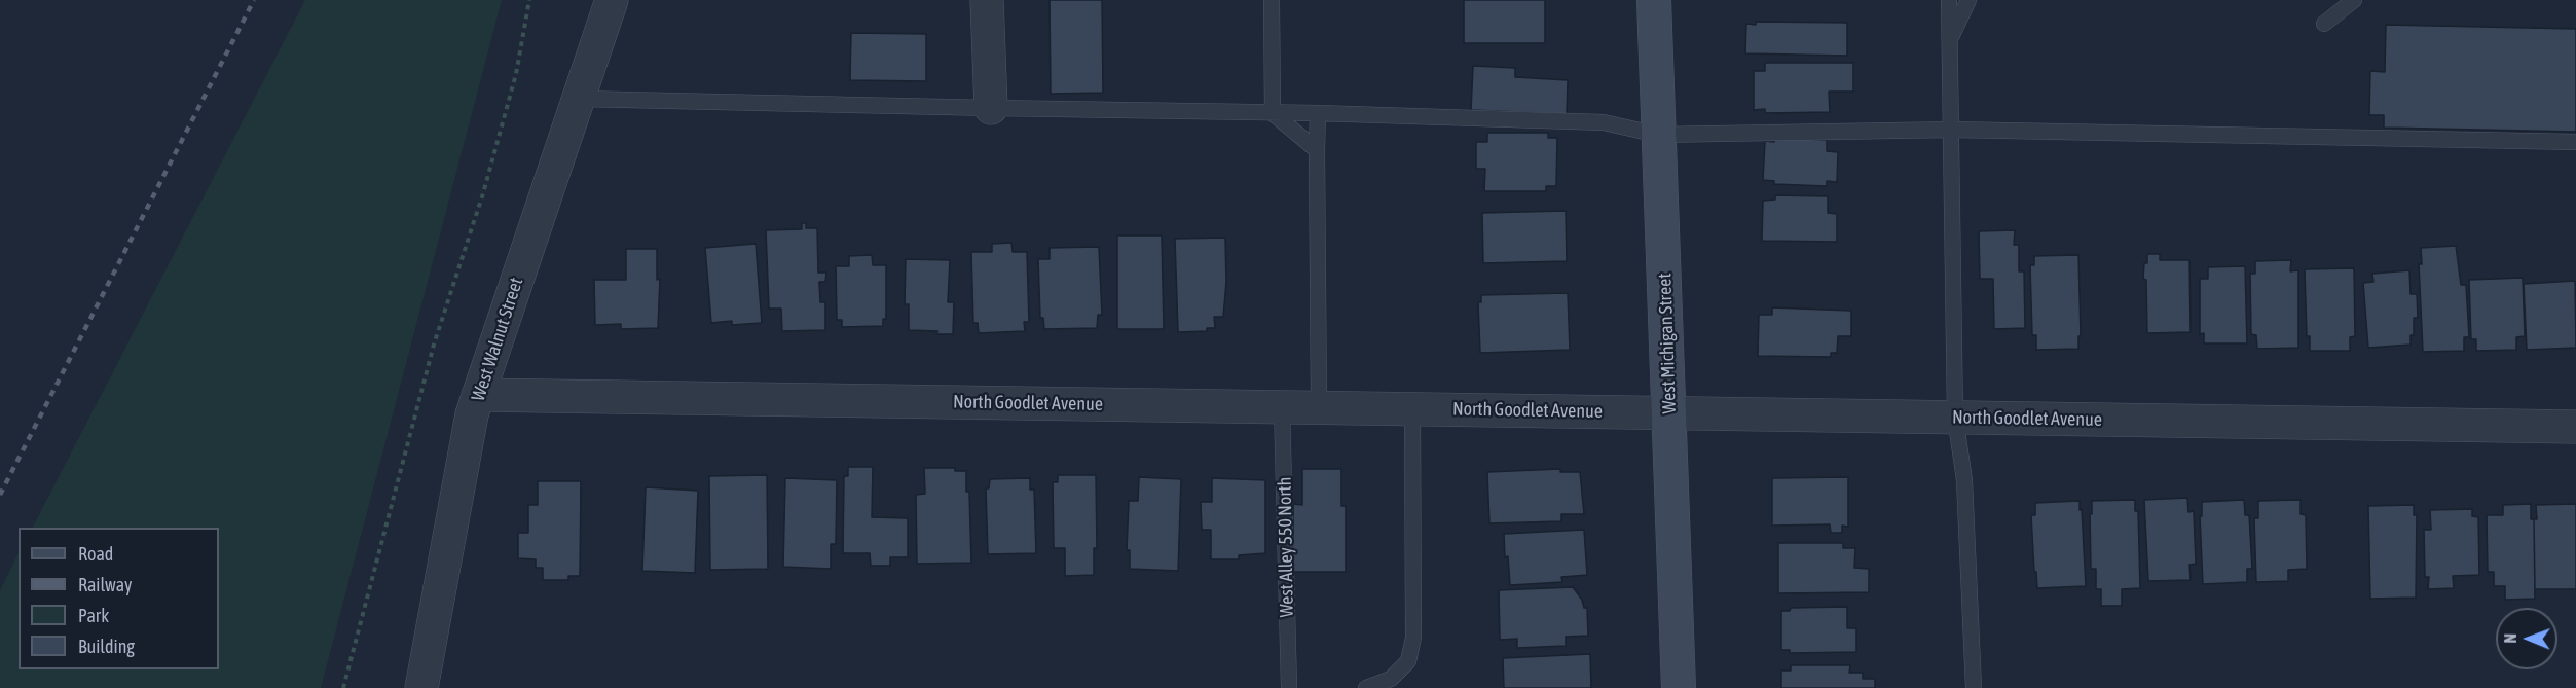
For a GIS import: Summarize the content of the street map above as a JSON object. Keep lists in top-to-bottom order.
{
  "streets": {
    "main road": ["West Michigan Street"],
    "street": ["West Walnut Street", "North Goodlet Avenue"],
    "lane": ["West Alley 550 North"]
  },
  "crossings": [
    ["West Walnut Street", "North Goodlet Avenue"],
    ["West Michigan Street", "North Goodlet Avenue"],
    ["North Goodlet Avenue", "West Alley 550 North"]
  ],
  "legend": [
    "Road",
    "Railway",
    "Park",
    "Building"
  ],
  "north": "left"
}
